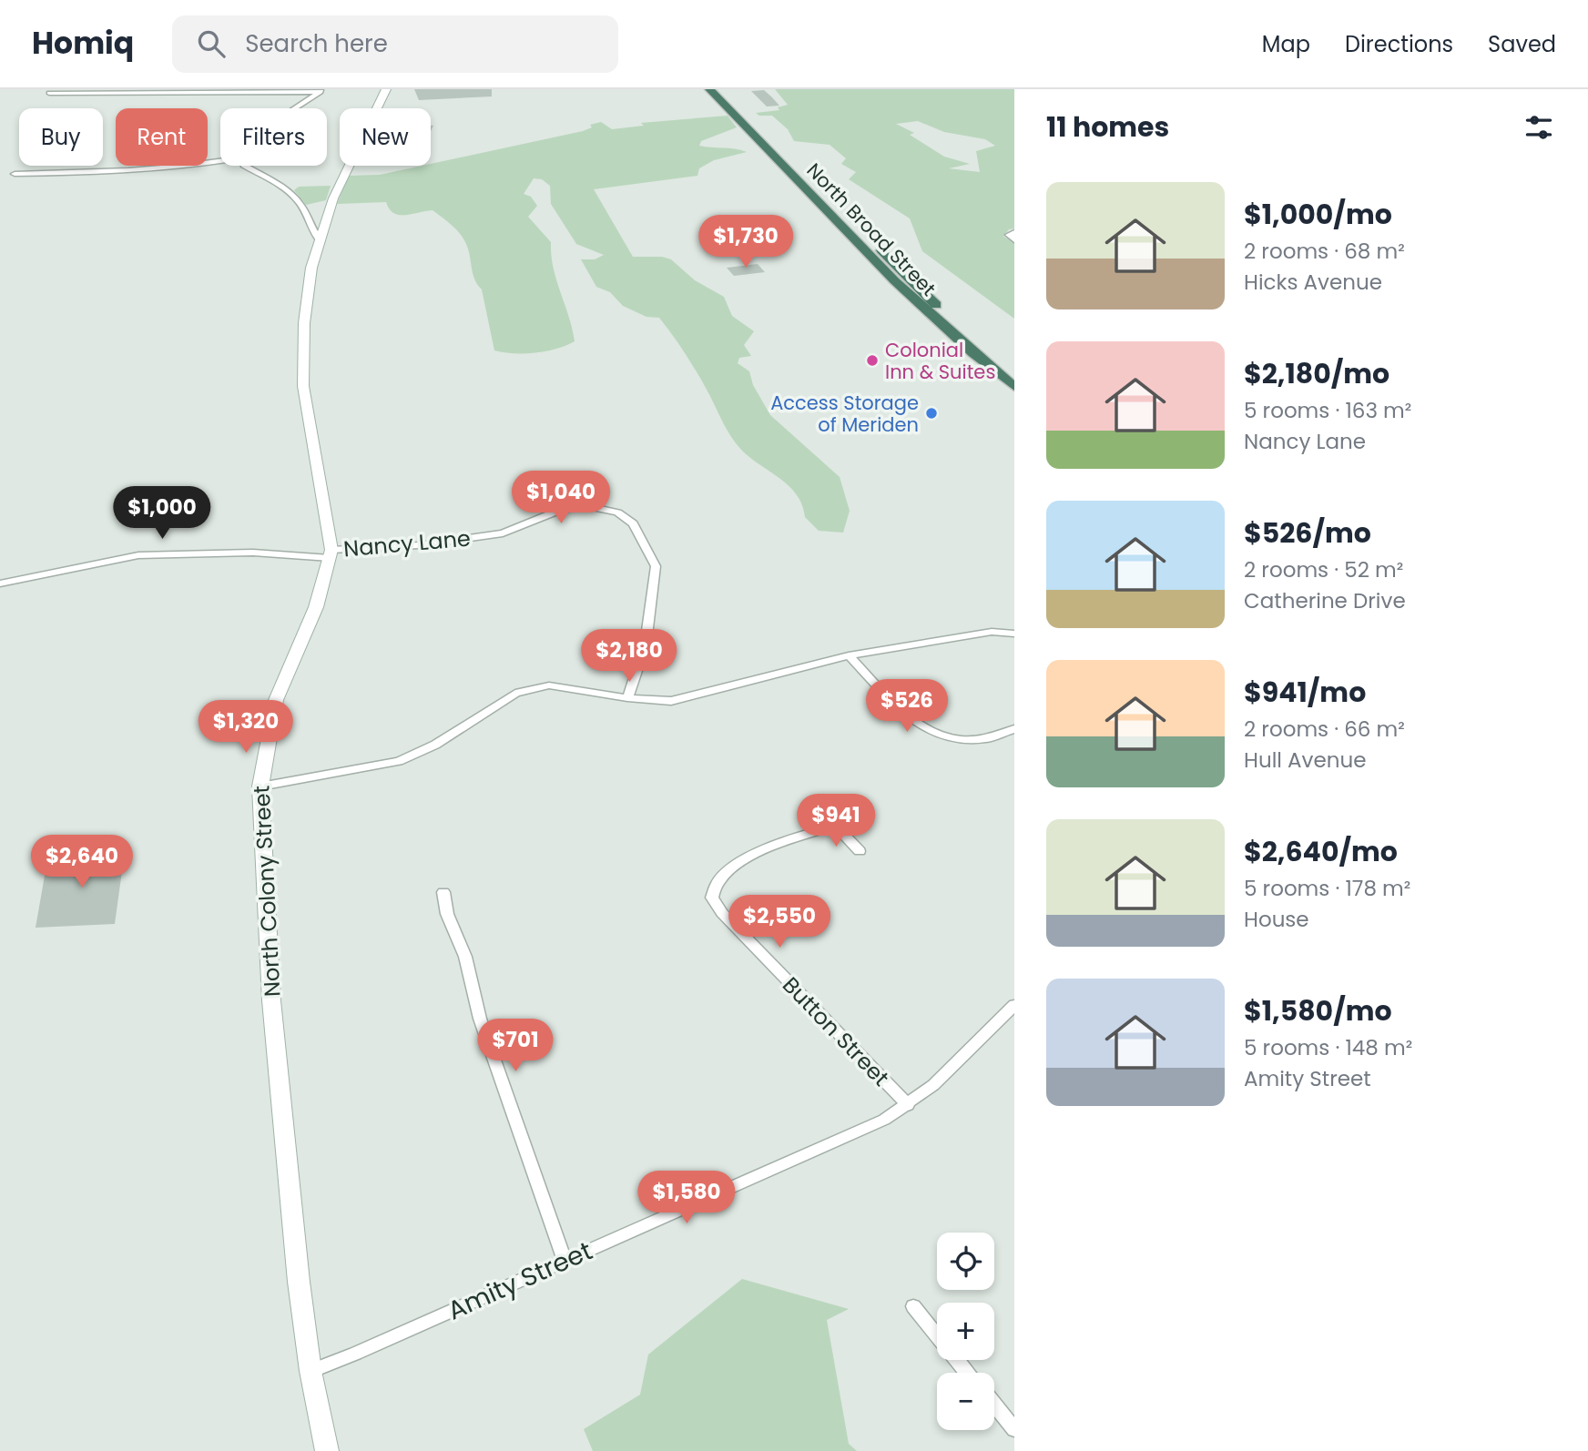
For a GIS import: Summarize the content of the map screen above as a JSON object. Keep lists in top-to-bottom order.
{
  "streets": {
    "highway": ["North Broad Street"],
    "main road": ["North Colony Street"],
    "street": ["Nancy Lane", "Button Street", "Amity Street"]
  },
  "crossings": [
    ["Nancy Lane", "North Colony Street"],
    ["North Colony Street", "Amity Street"],
    ["Button Street", "Amity Street"]
  ],
  "places": ["Colonial Inn & Suites", "Access Storage of Meriden"],
  "page": {
    "header": "Homiq",
    "search": "Search here",
    "nav": ["Map", "Directions", "Saved"],
    "heading": "11 homes",
    "chip": [
      "Buy",
      "Rent",
      "Filters",
      "New"
    ],
    "list": [
      {
        "name": "$1,000/mo",
        "note": "2 rooms · 68 m² · Hicks Avenue"
      },
      {
        "name": "$2,180/mo",
        "note": "5 rooms · 163 m² · Nancy Lane"
      },
      {
        "name": "$526/mo",
        "note": "2 rooms · 52 m² · Catherine Drive"
      },
      {
        "name": "$941/mo",
        "note": "2 rooms · 66 m² · Hull Avenue"
      },
      {
        "name": "$2,640/mo",
        "note": "5 rooms · 178 m² · House"
      },
      {
        "name": "$1,580/mo",
        "note": "5 rooms · 148 m² · Amity Street"
      }
    ],
    "price": [
      "$1,730",
      "$1,040",
      "$1,000",
      "$2,180",
      "$526",
      "$1,320",
      "$941",
      "$2,640",
      "$2,550",
      "$701",
      "$1,580"
    ],
    "map_buttons": ["+", "−"]
  }
}
